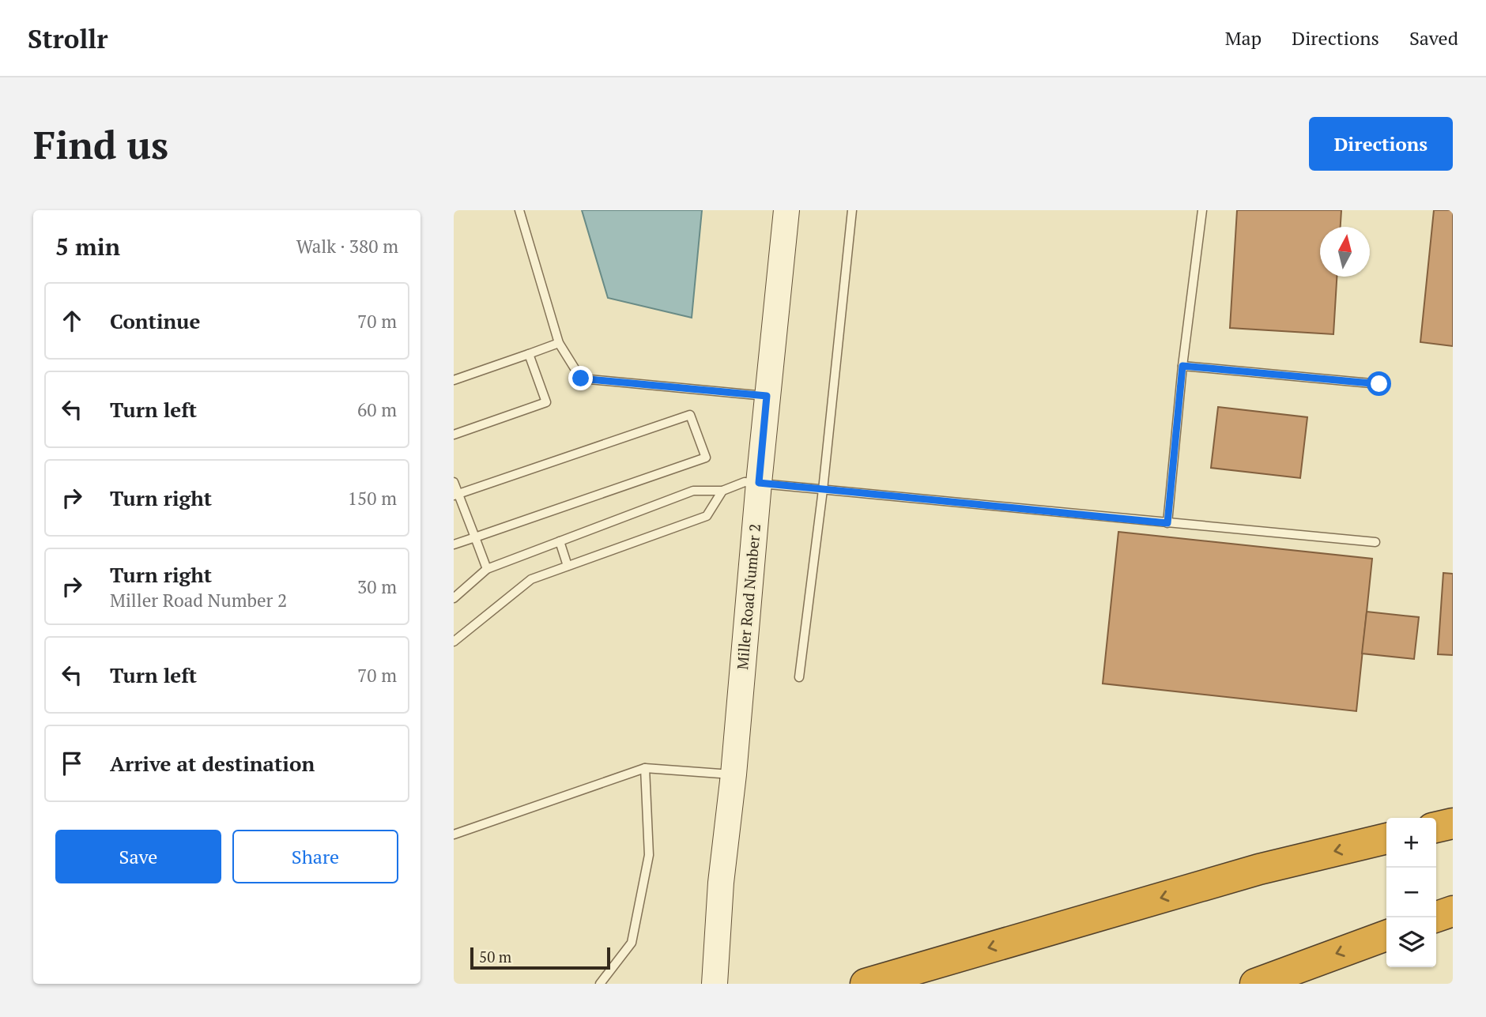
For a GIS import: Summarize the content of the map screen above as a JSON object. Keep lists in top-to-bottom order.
{
  "streets": {
    "main road": ["Miller Road Number 2"]
  },
  "scale_bar": "50 m",
  "north": "top",
  "page": {
    "header": "Strollr",
    "nav": ["Map", "Directions", "Saved"],
    "buttons": [
      "Directions",
      ["Save", "Share"]
    ],
    "title": "Find us",
    "heading": ["5 min", "Walk · 380 m"],
    "list": [
      ["Continue", "70 m"],
      ["Turn left", "60 m"],
      ["Turn right", "150 m"],
      ["Turn right", "Miller Road Number 2", "30 m"],
      ["Turn left", "70 m"],
      "Arrive at destination"
    ],
    "map_buttons": ["+", "−"],
    "scale": "50 m"
  }
}
